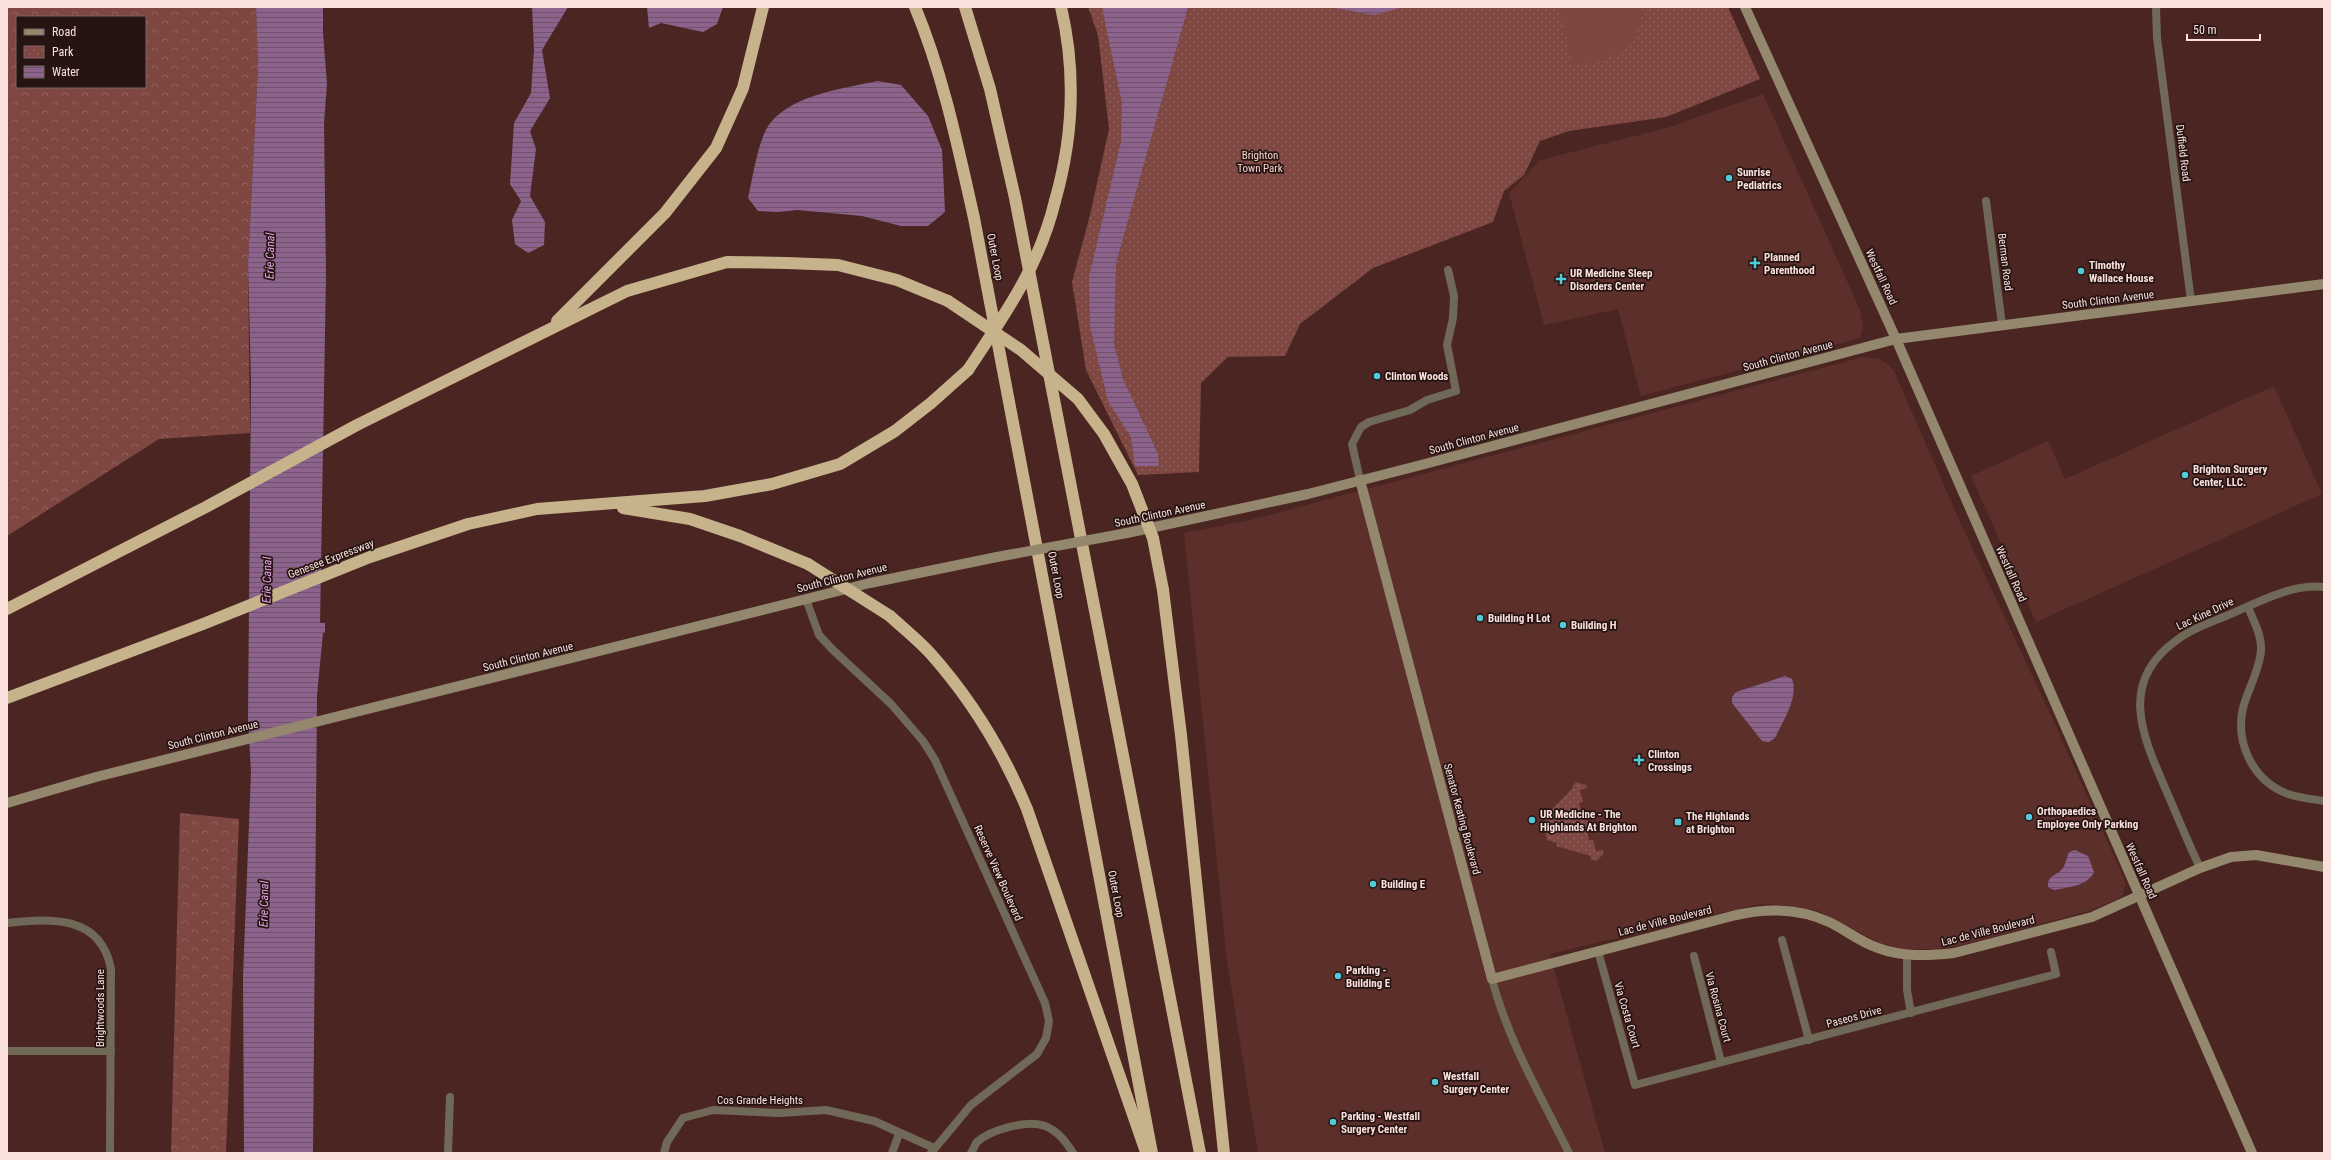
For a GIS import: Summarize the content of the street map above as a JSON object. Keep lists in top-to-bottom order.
{
  "streets": {
    "highway": ["Outer Loop", "Genesee Expressway"],
    "street": [
      "Duffield Road",
      "Berman Road",
      "Westfall Road",
      "South Clinton Avenue",
      "Lac Kine Drive",
      "Senator Keating Boulevard",
      "Reserve View Boulevard",
      "Lac de Ville Boulevard",
      "Via Rosina Court",
      "Brightwoods Lane",
      "Via Costa Court",
      "Paseos Drive",
      "Cos Grande Heights"
    ]
  },
  "crossings": [
    ["Duffield Road", "South Clinton Avenue"],
    ["Berman Road", "South Clinton Avenue"],
    ["Westfall Road", "South Clinton Avenue"],
    ["Westfall Road", "Lac de Ville Boulevard"],
    ["South Clinton Avenue", "Senator Keating Boulevard"],
    ["South Clinton Avenue", "Reserve View Boulevard"],
    ["Lac Kine Drive", "Lac de Ville Boulevard"],
    ["Senator Keating Boulevard", "Lac de Ville Boulevard"],
    ["Reserve View Boulevard", "Cos Grande Heights"],
    ["Lac de Ville Boulevard", "Via Costa Court"],
    ["Via Rosina Court", "Paseos Drive"],
    ["Via Costa Court", "Paseos Drive"]
  ],
  "water": ["Erie Canal"],
  "parks": ["Brighton Town Park"],
  "places": {
    "other": [
      "Sunrise Pediatrics",
      "Timothy Wallace House",
      "Clinton Woods",
      "Brighton Surgery Center, LLC.",
      "Building H Lot",
      "Building H",
      "Orthopaedics Employee Only Parking",
      "UR Medicine - The Highlands At Brighton",
      "Building E",
      "Parking - Building E",
      "Westfall Surgery Center",
      "Parking - Westfall Surgery Center"
    ],
    "health": ["Planned Parenthood", "UR Medicine Sleep Disorders Center", "Clinton Crossings"],
    "transit": ["The Highlands at Brighton"]
  },
  "legend": ["Road", "Park", "Water"],
  "scale_bar": "50 m"
}
